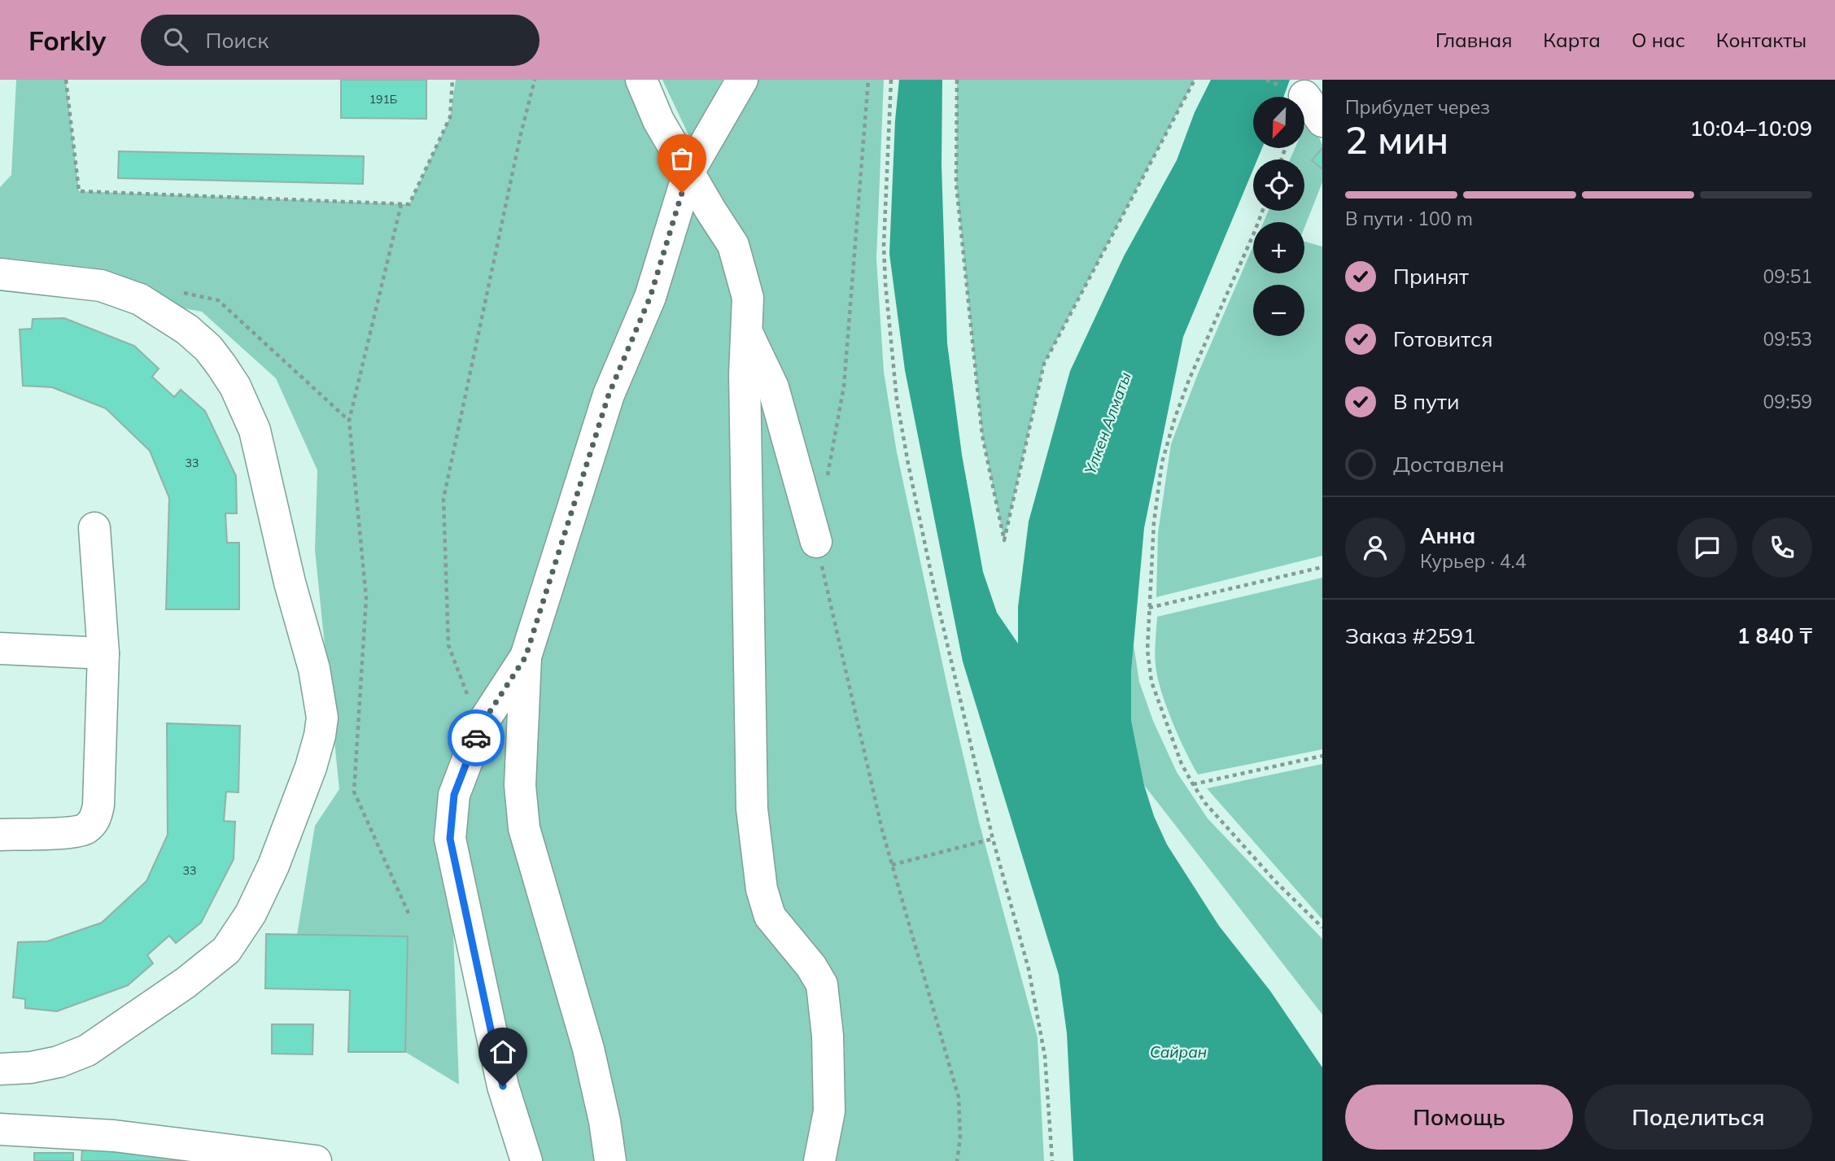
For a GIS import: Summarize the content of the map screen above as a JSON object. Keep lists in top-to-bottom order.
{
  "water": ["Үлкен Алматы", "Сайран"],
  "house_numbers": ["191Б", "33", "33"],
  "north": "bottom left",
  "page": {
    "header": "Forkly",
    "search": "Поиск",
    "nav": [
      "Главная",
      "Карта",
      "О нас",
      "Контакты"
    ],
    "heading": ["2 мин", "Прибудет через", "10:04–10:09"],
    "panel": [
      "Анна",
      "Курьер · 4.4",
      "Заказ #2591",
      "1 840 ₸"
    ],
    "map_buttons": ["+", "−"],
    "bar": "В пути · 100 m",
    "list": [
      ["Принят", "09:51"],
      ["Готовится", "09:53"],
      ["В пути", "09:59"],
      "Доставлен"
    ],
    "buttons": ["Помощь", "Поделиться"]
  }
}
